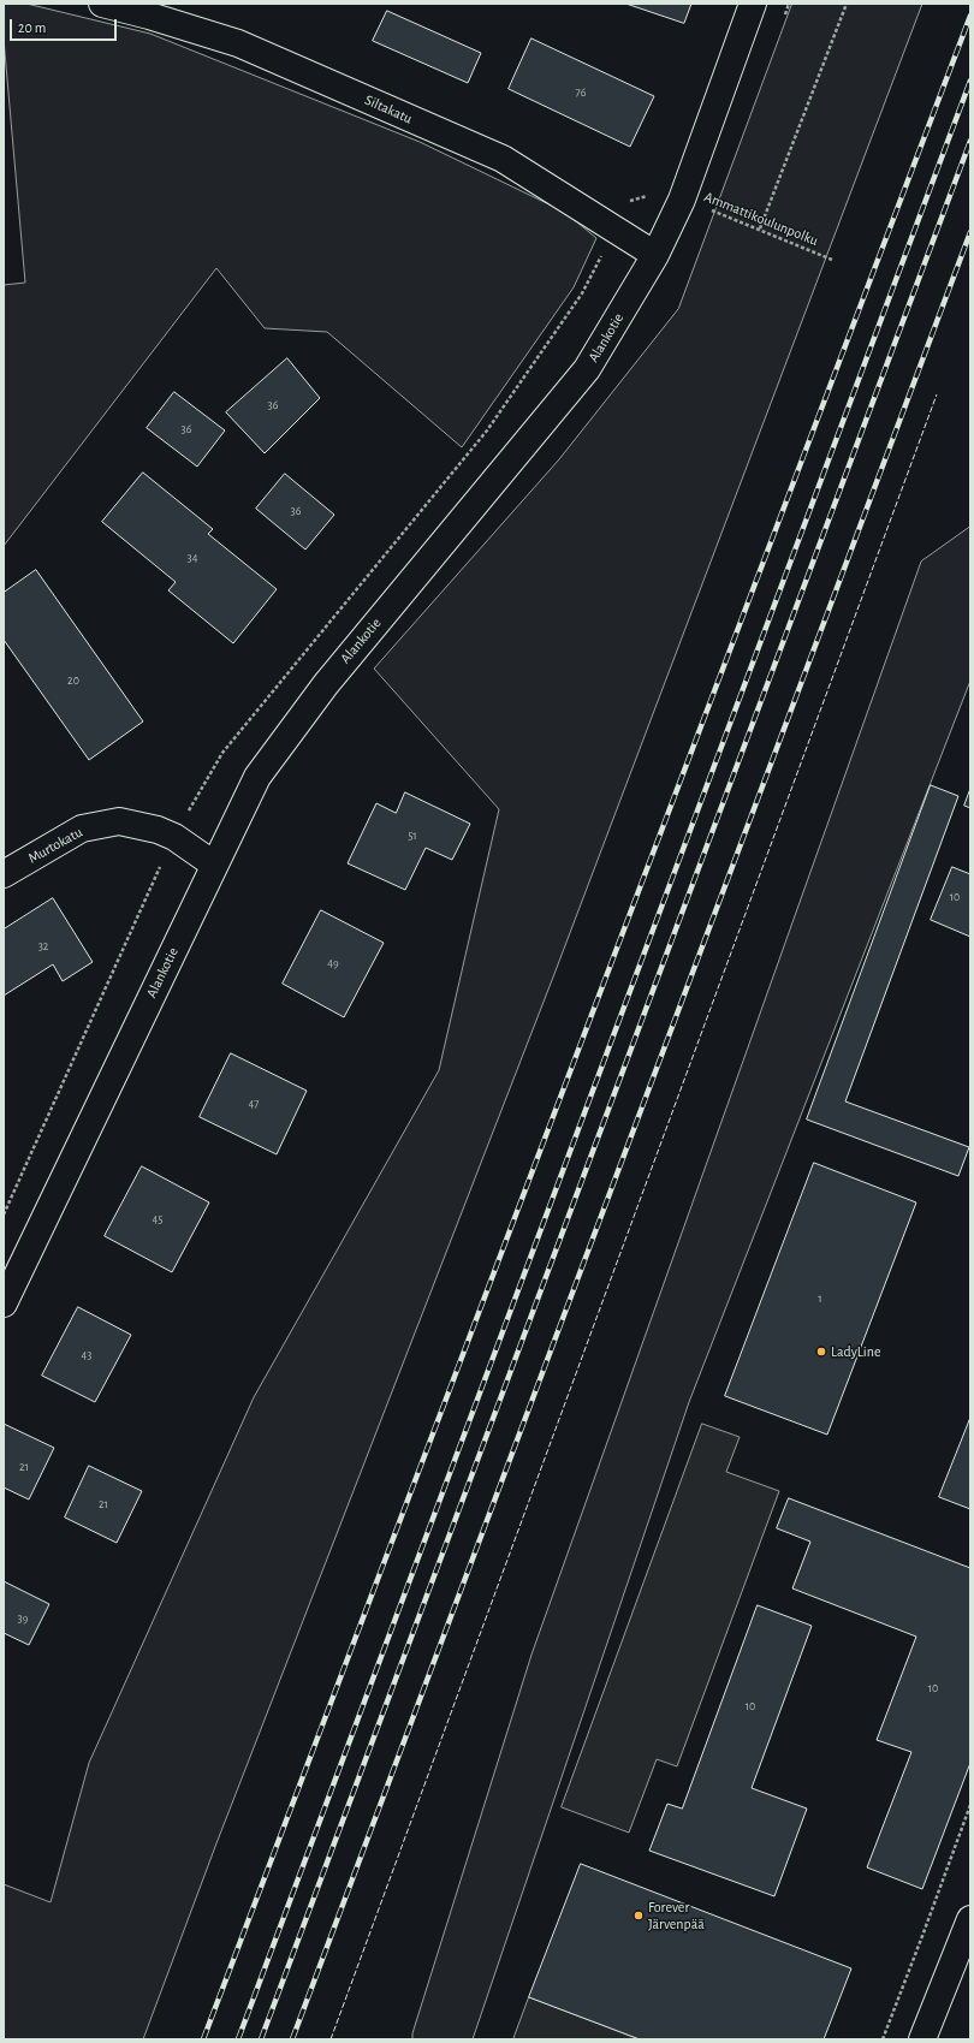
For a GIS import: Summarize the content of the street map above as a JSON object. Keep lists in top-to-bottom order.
{
  "streets": {
    "street": ["Siltakatu", "Alankotie", "Murtokatu"],
    "path": ["Ammattikoulunpolku"]
  },
  "crossings": [
    ["Siltakatu", "Alankotie"],
    ["Ammattikoulunpolku", "Alankotie"],
    ["Alankotie", "Murtokatu"]
  ],
  "places": ["LadyLine", "Forever Järvenpää"],
  "house_numbers": [
    "76",
    "36",
    "36",
    "36",
    "34",
    "20",
    "51",
    "10",
    "32",
    "49",
    "47",
    "45",
    "1",
    "43",
    "21",
    "21",
    "39",
    "10",
    "10"
  ],
  "scale_bar": "20 m"
}
